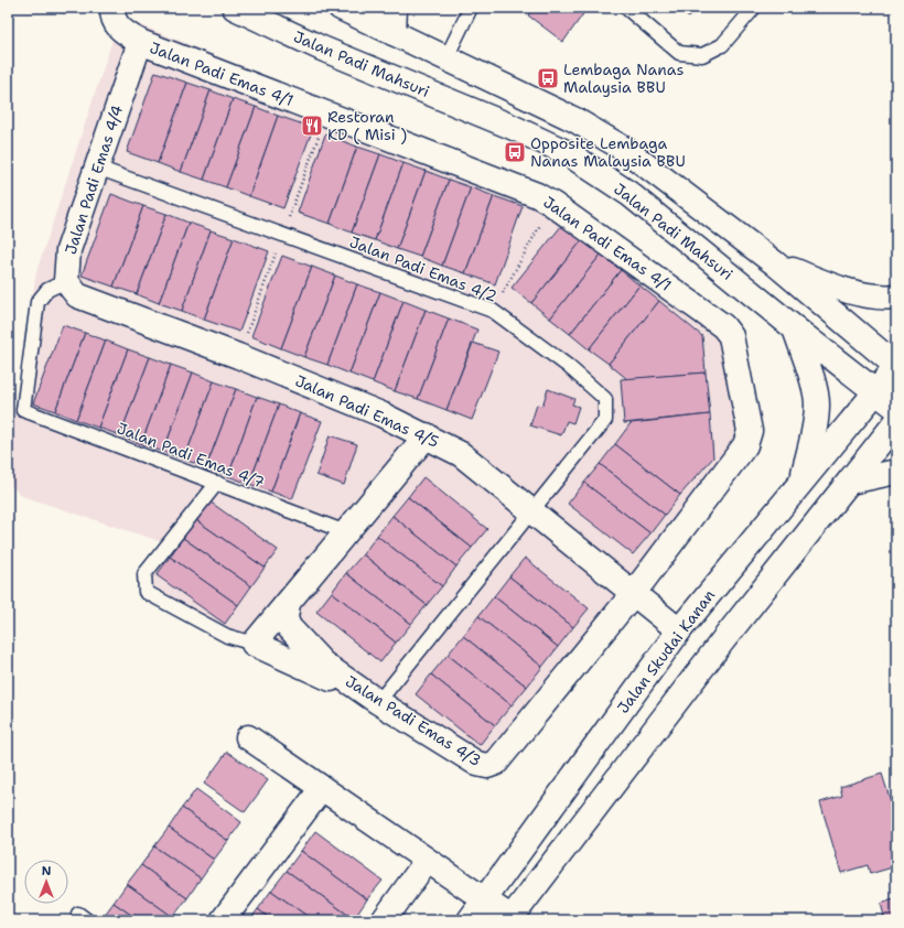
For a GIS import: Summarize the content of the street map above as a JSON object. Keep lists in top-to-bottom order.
{
  "streets": {
    "street": [
      "Jalan Padi Mahsuri",
      "Jalan Padi Emas 4/1",
      "Jalan Padi Emas 4/4",
      "Jalan Padi Emas 4/5",
      "Jalan Skudai Kanan",
      "Jalan Padi Emas 4/3"
    ],
    "lane": ["Jalan Padi Emas 4/2", "Jalan Padi Emas 4/7"]
  },
  "crossings": [
    ["Jalan Padi Mahsuri", "Jalan Skudai Kanan"],
    ["Jalan Padi Emas 4/1", "Jalan Padi Emas 4/4"],
    ["Jalan Padi Emas 4/1", "Jalan Padi Emas 4/5"],
    ["Jalan Padi Emas 4/1", "Jalan Padi Emas 4/3"],
    ["Jalan Padi Emas 4/4", "Jalan Padi Emas 4/2"],
    ["Jalan Padi Emas 4/4", "Jalan Padi Emas 4/5"],
    ["Jalan Padi Emas 4/4", "Jalan Padi Emas 4/7"],
    ["Jalan Padi Emas 4/2", "Jalan Padi Emas 4/5"],
    ["Jalan Padi Emas 4/2", "Jalan Padi Emas 4/3"],
    ["Jalan Padi Emas 4/5", "Jalan Padi Emas 4/7"],
    ["Jalan Padi Emas 4/5", "Jalan Skudai Kanan"],
    ["Jalan Padi Emas 4/5", "Jalan Padi Emas 4/3"]
  ],
  "places": {
    "bus stop": ["Lembaga Nanas Malaysia BBU", "Opposite Lembaga Nanas Malaysia BBU"],
    "restaurant": ["Restoran KD ( Misi )"]
  },
  "north": "top"
}
